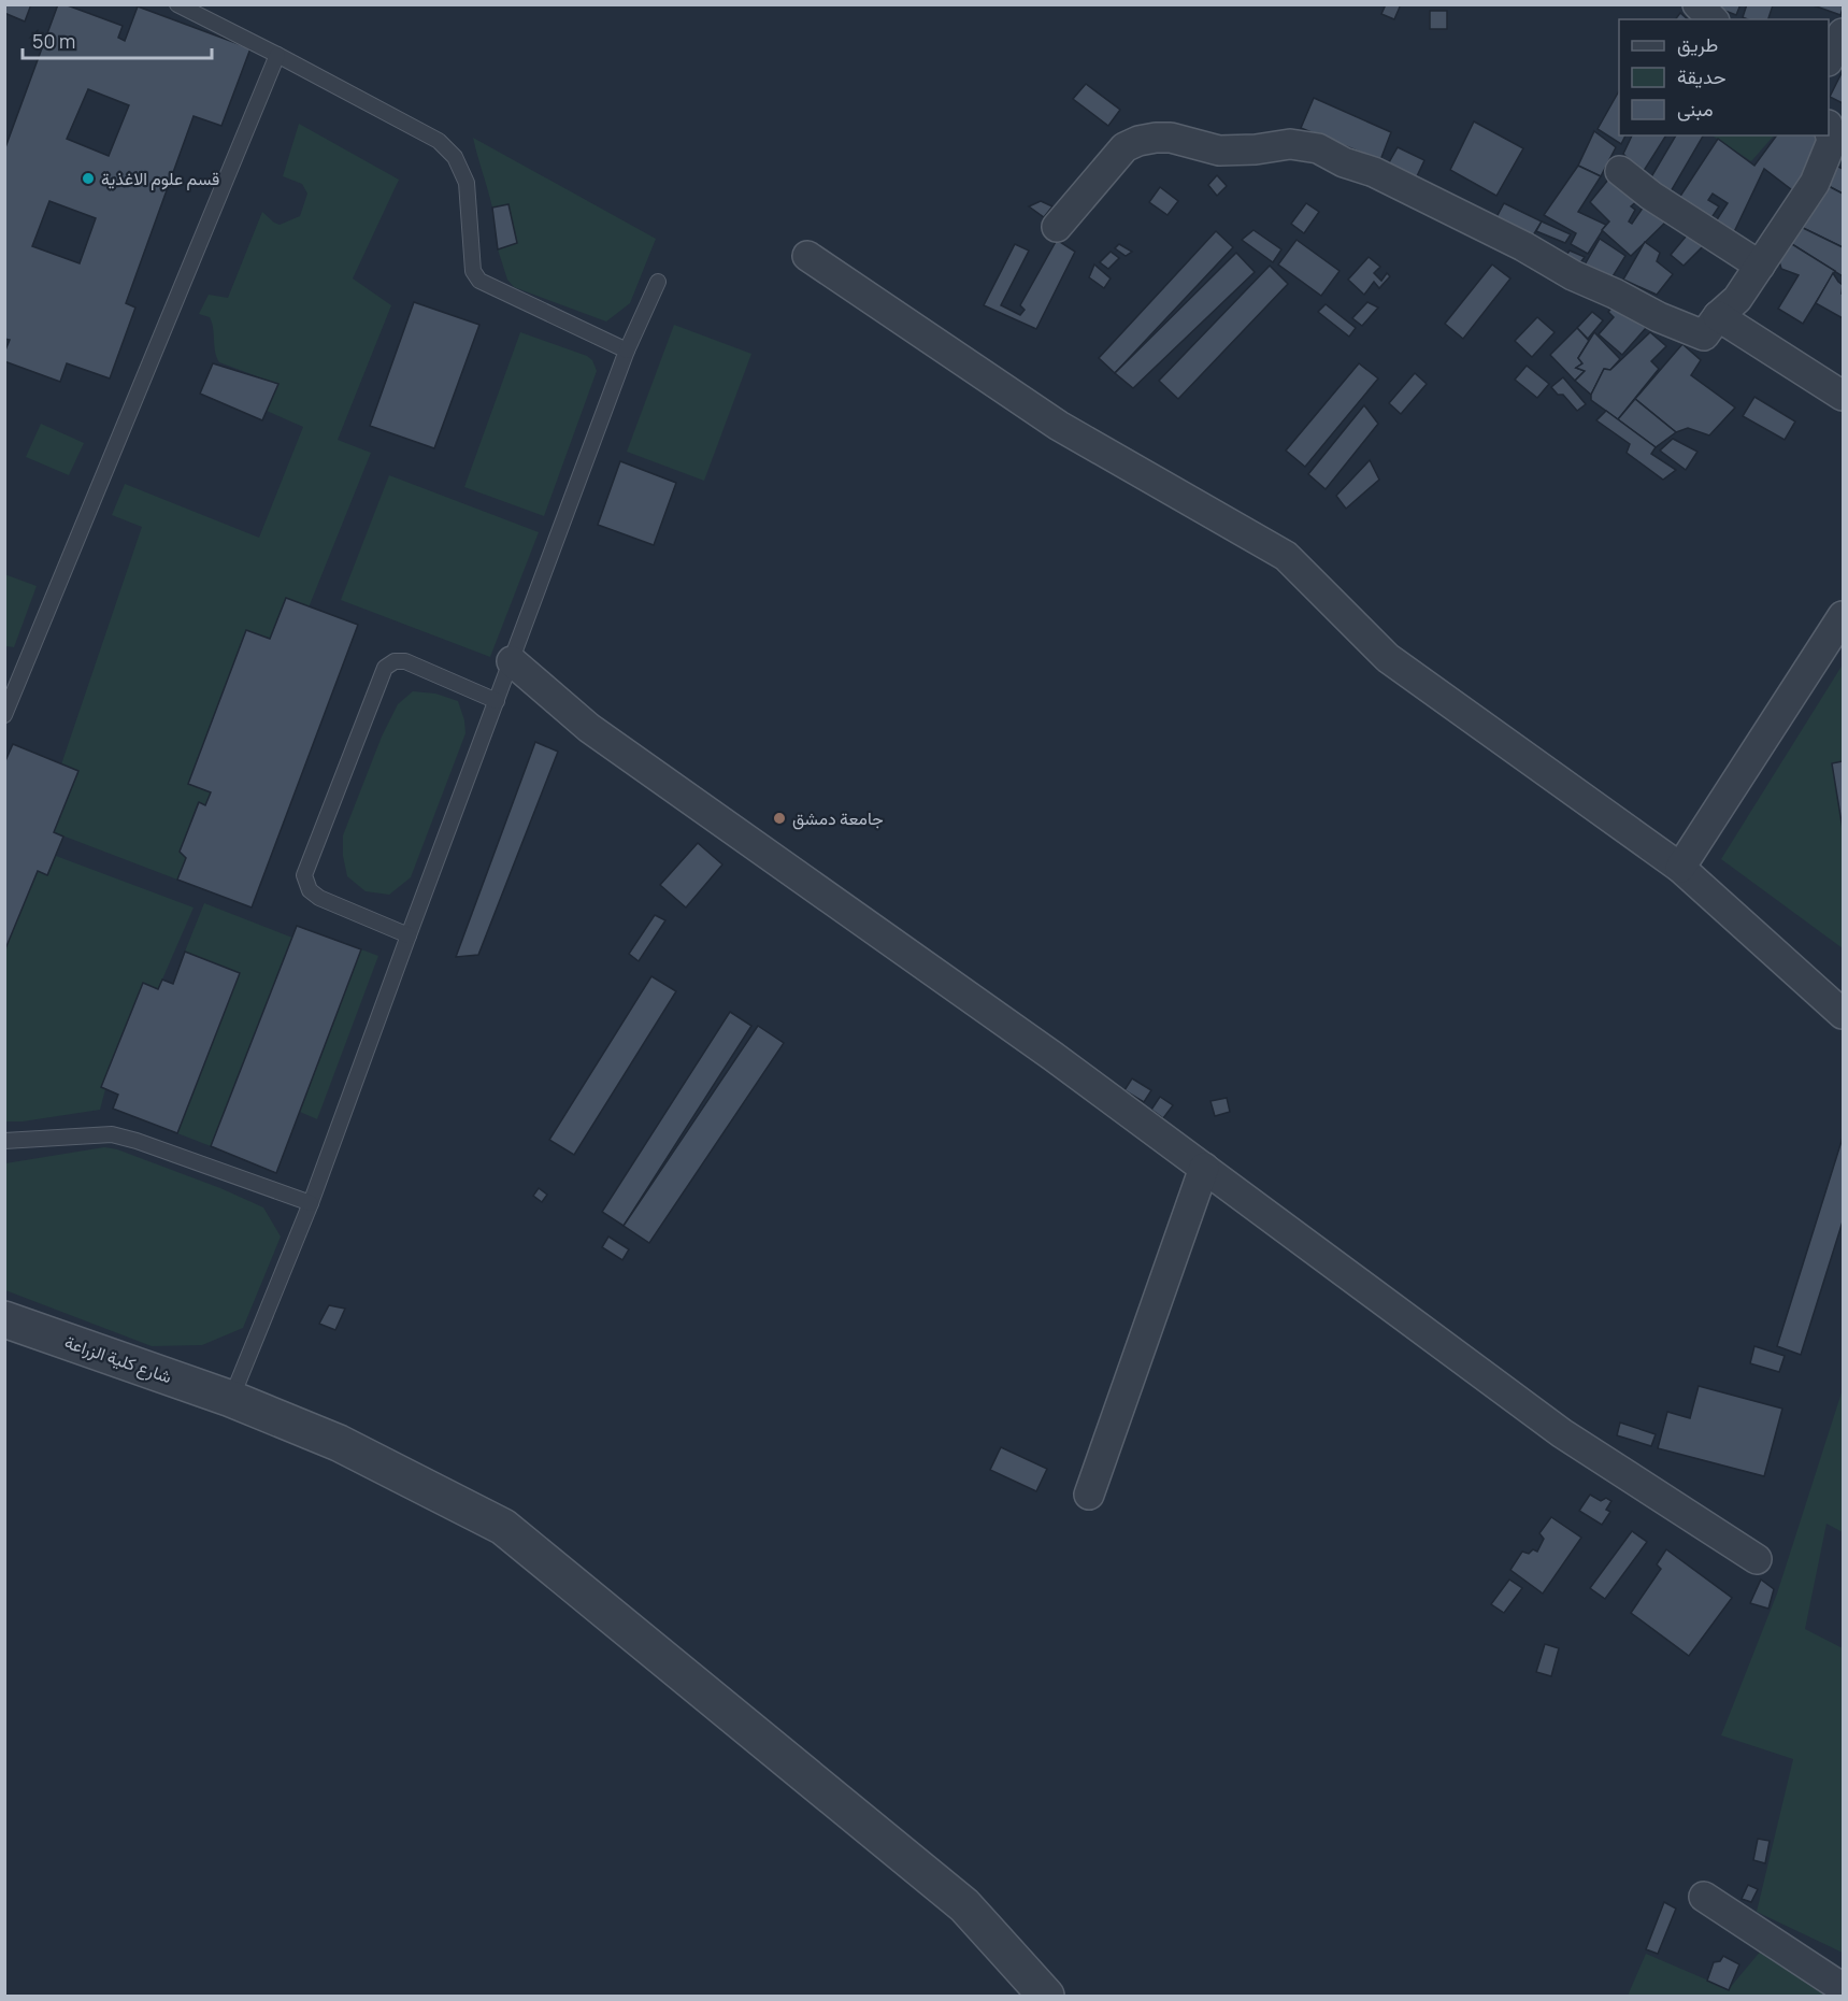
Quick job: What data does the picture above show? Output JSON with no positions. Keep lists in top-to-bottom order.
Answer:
{
  "streets": {
    "street": ["شارع كلية الزراعة"]
  },
  "places": ["قسم علوم الاغذية", "جامعة دمشق"],
  "legend": ["طريق", "حديقة", "مبنى"],
  "scale_bar": "50 m"
}
